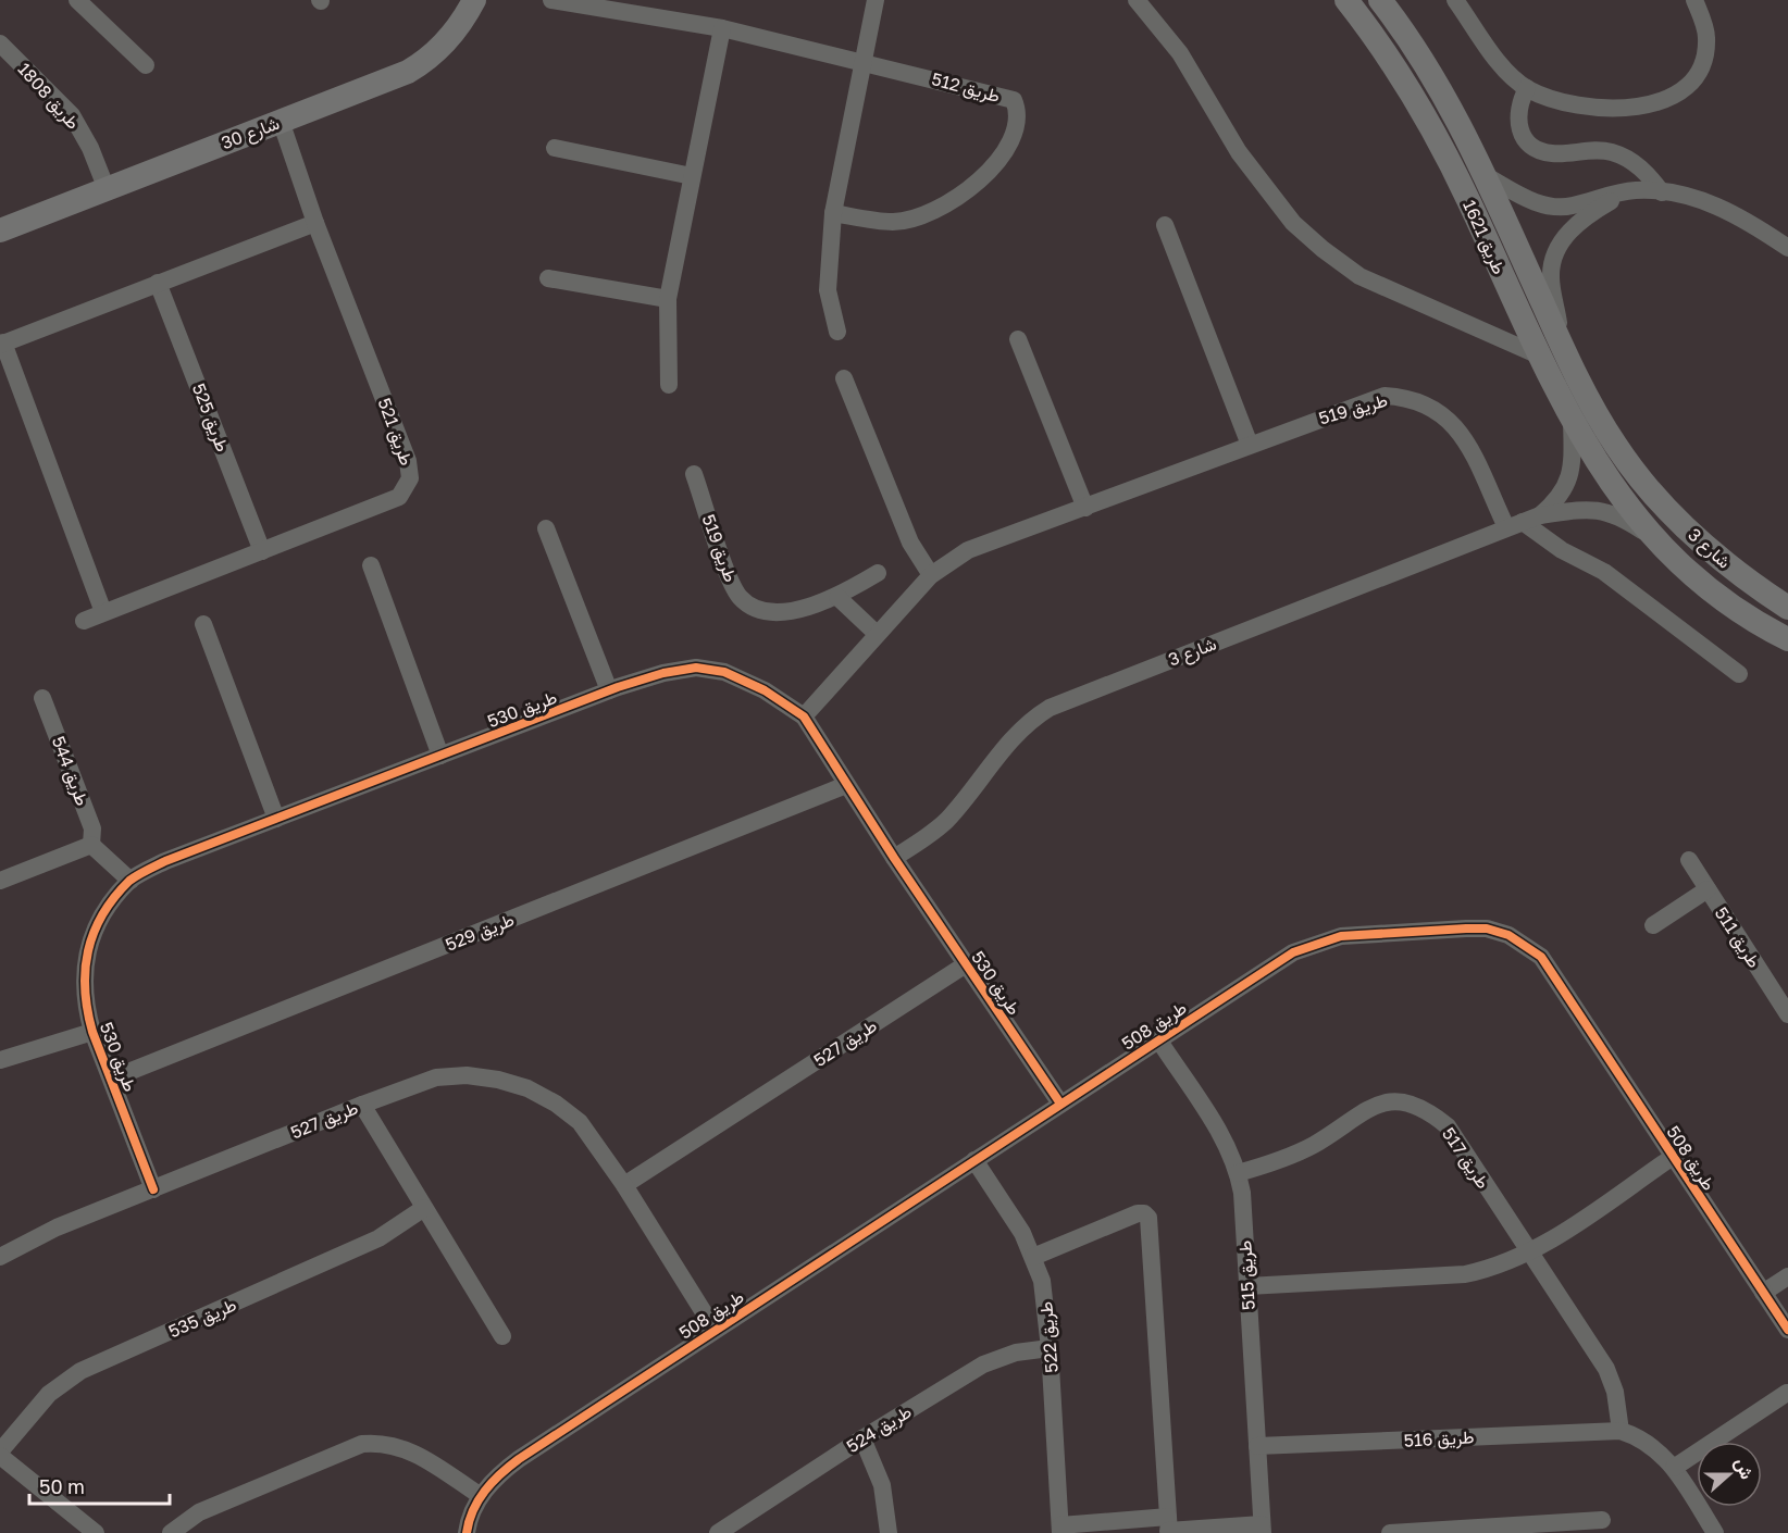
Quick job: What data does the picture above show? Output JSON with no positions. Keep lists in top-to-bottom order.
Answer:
{
  "streets": {
    "street": [
      "طريق 512",
      "طريق 1808",
      "شارع 30",
      "طريق 1621",
      "طريق 519",
      "طريق 525",
      "طريق 521",
      "شارع 3",
      "طريق 530",
      "طريق 544",
      "طريق 529",
      "طريق 511",
      "طريق 508",
      "طريق 527",
      "طريق 517",
      "طريق 515",
      "طريق 535",
      "طريق 522",
      "طريق 524",
      "طريق 516"
    ]
  },
  "crossings": [
    ["طريق 1808", "شارع 30"],
    ["شارع 30", "طريق 521"],
    ["طريق 1621", "شارع 3"],
    ["طريق 519", "شارع 3"],
    ["طريق 519", "طريق 530"],
    ["طريق 525", "طريق 521"],
    ["شارع 3", "طريق 530"],
    ["طريق 530", "طريق 529"],
    ["طريق 530", "طريق 508"],
    ["طريق 530", "طريق 527"],
    ["طريق 508", "طريق 527"],
    ["طريق 508", "طريق 515"],
    ["طريق 508", "طريق 522"],
    ["طريق 517", "طريق 515"],
    ["طريق 515", "طريق 516"],
    ["طريق 522", "طريق 524"]
  ],
  "scale_bar": "50 m",
  "north": "right"
}
